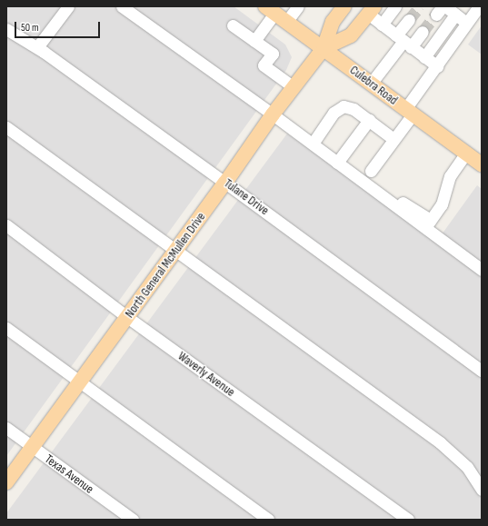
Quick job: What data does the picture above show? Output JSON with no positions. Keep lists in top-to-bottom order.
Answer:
{
  "streets": {
    "main road": ["Culebra Road", "North General McMullen Drive"],
    "street": ["Tulane Drive", "Waverly Avenue", "Texas Avenue"]
  },
  "crossings": [
    ["Culebra Road", "North General McMullen Drive"],
    ["Tulane Drive", "North General McMullen Drive"],
    ["North General McMullen Drive", "Waverly Avenue"],
    ["North General McMullen Drive", "Texas Avenue"]
  ],
  "scale_bar": "50 m"
}
